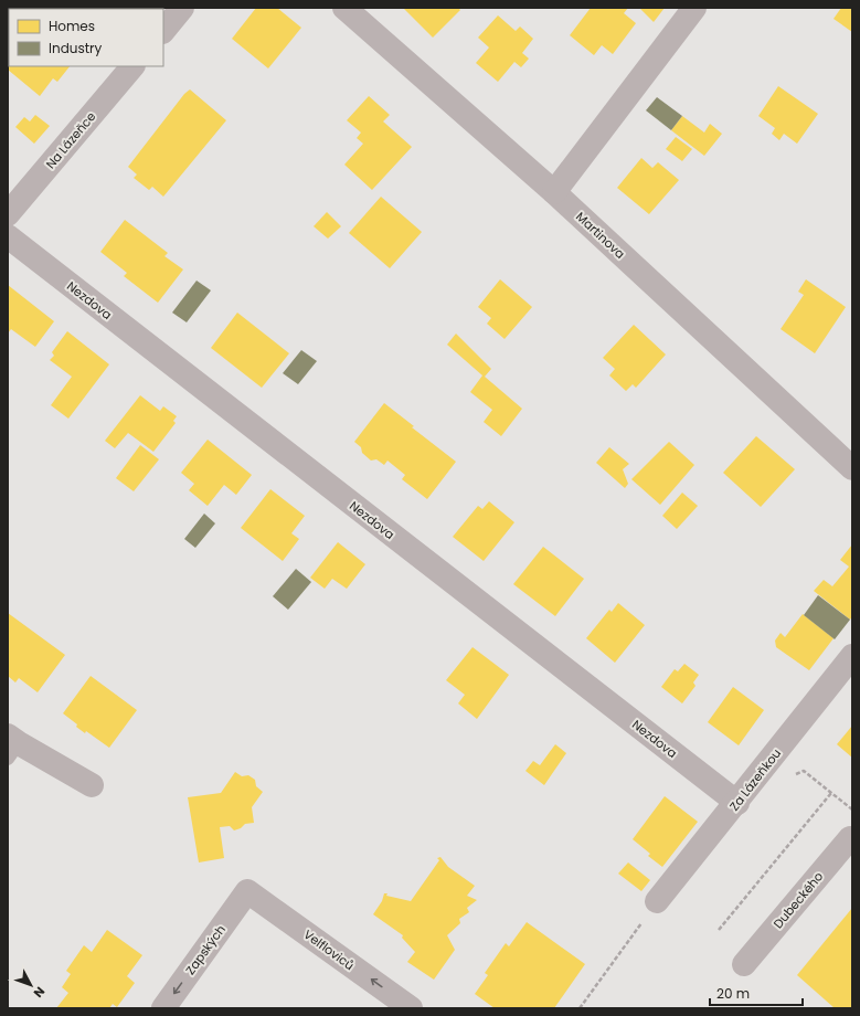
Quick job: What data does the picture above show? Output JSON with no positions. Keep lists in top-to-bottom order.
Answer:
{
  "streets": {
    "street": [
      "Na Lázeňce",
      "Martinova",
      "Nezdova",
      "Za Lázeňkou",
      "Dubeckého",
      "Zapských",
      "Velfloviců"
    ]
  },
  "crossings": [
    ["Nezdova", "Za Lázeňkou"],
    ["Zapských", "Velfloviců"]
  ],
  "one_way": ["Zapských", "Velfloviců"],
  "legend": ["Homes", "Industry"],
  "scale_bar": "20 m",
  "north": "bottom right"
}
